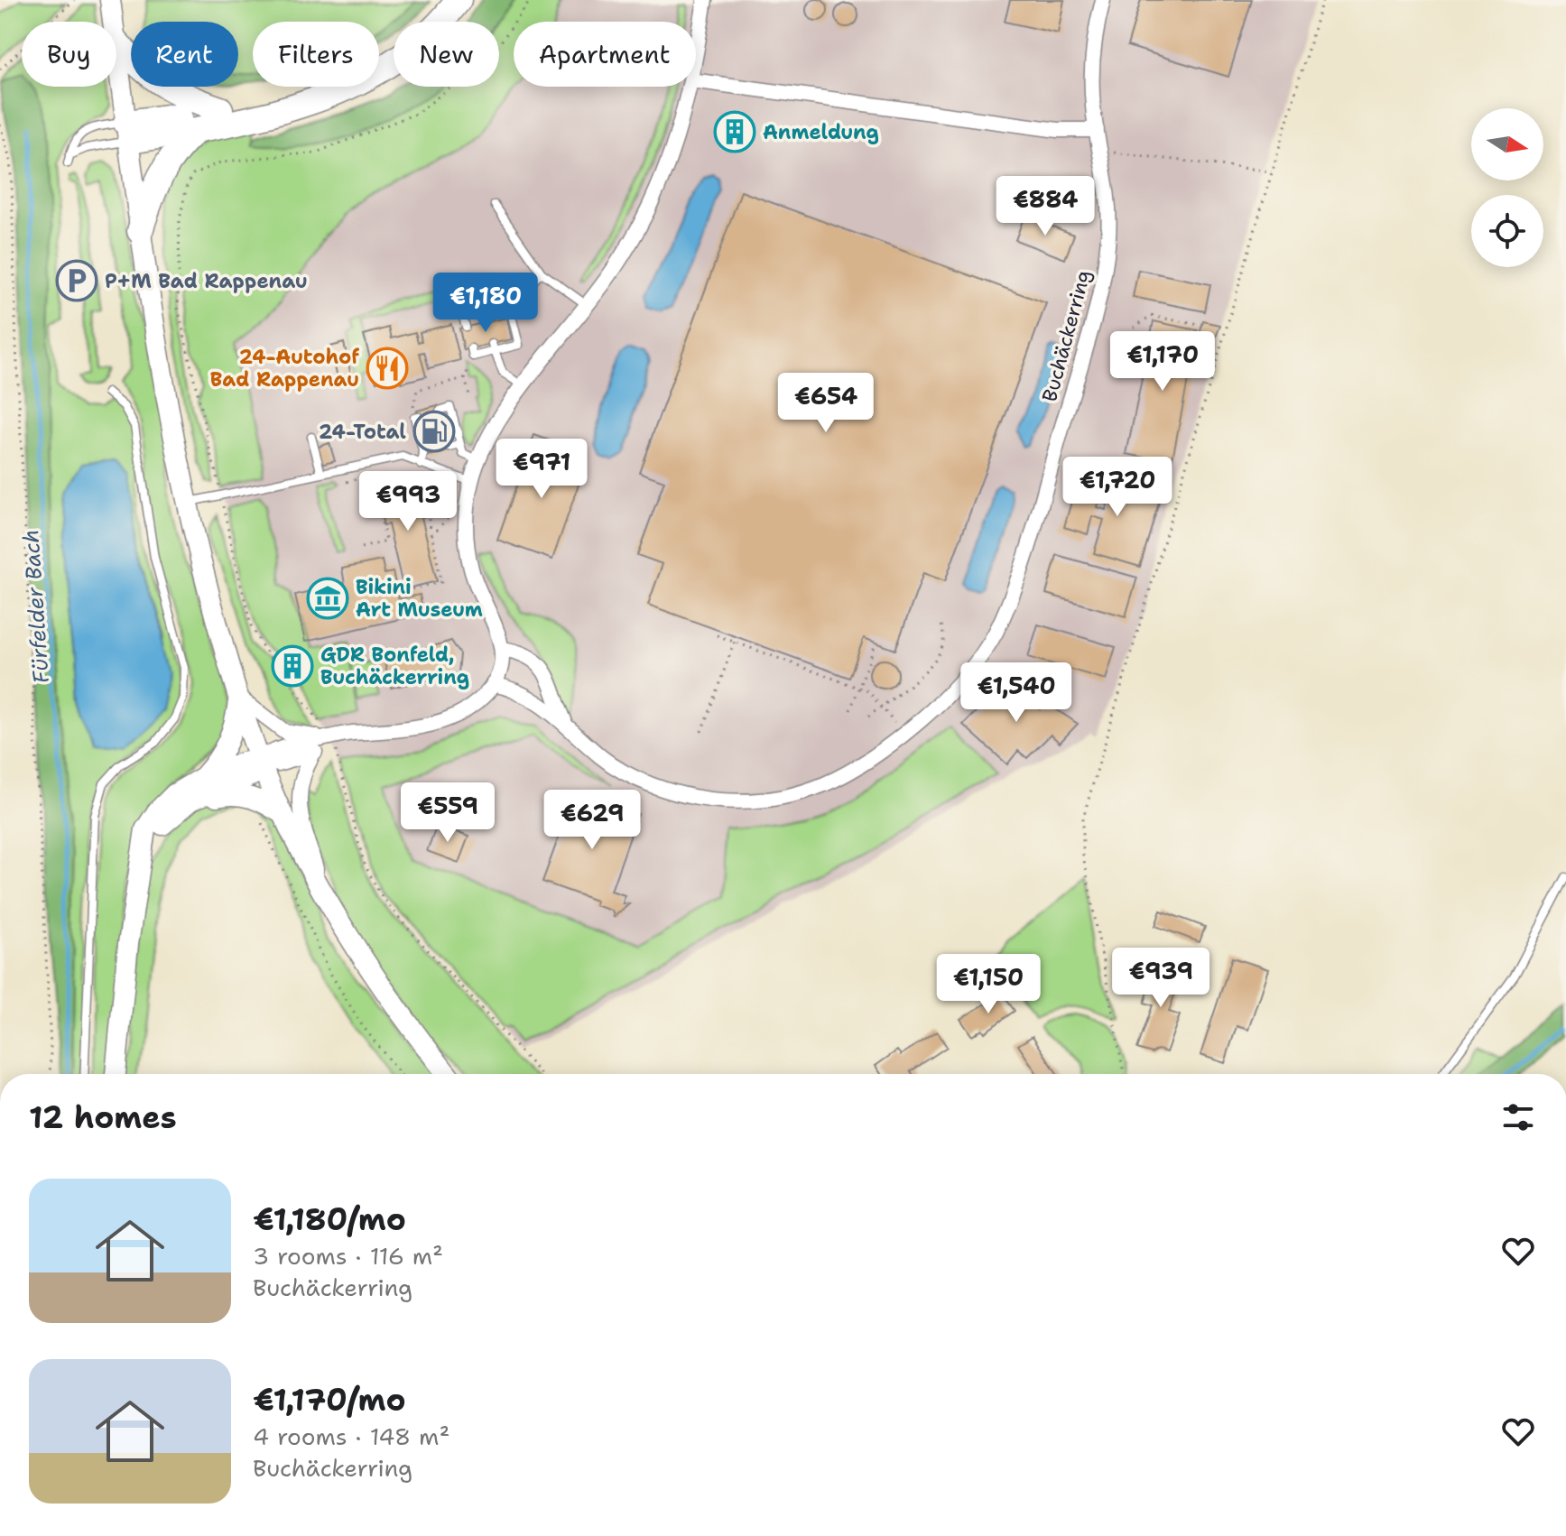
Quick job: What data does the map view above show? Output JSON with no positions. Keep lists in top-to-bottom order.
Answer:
{
  "streets": {
    "street": ["Buchäckerring"]
  },
  "water": ["Fürfelder Bach"],
  "places": {
    "building": ["Anmeldung", "GDR Bonfeld, Buchäckerring"],
    "parking": ["P+M Bad Rappenau"],
    "restaurant": ["24-Autohof Bad Rappenau"],
    "fuel station": ["24-Total"],
    "museum": ["Bikini Art Museum"]
  },
  "north": "right",
  "page": {
    "chip": [
      "Buy",
      "Rent",
      "Filters",
      "New",
      "Apartment"
    ],
    "price": [
      "€884",
      "€1,180",
      "€1,170",
      "€654",
      "€971",
      "€1,720",
      "€993",
      "€1,540",
      "€559",
      "€629",
      "€939",
      "€1,150"
    ],
    "heading": "12 homes",
    "list": [
      {
        "name": "€1,180/mo",
        "note": "3 rooms · 116 m² · Buchäckerring"
      },
      {
        "name": "€1,170/mo",
        "note": "4 rooms · 148 m² · Buchäckerring"
      }
    ]
  }
}
